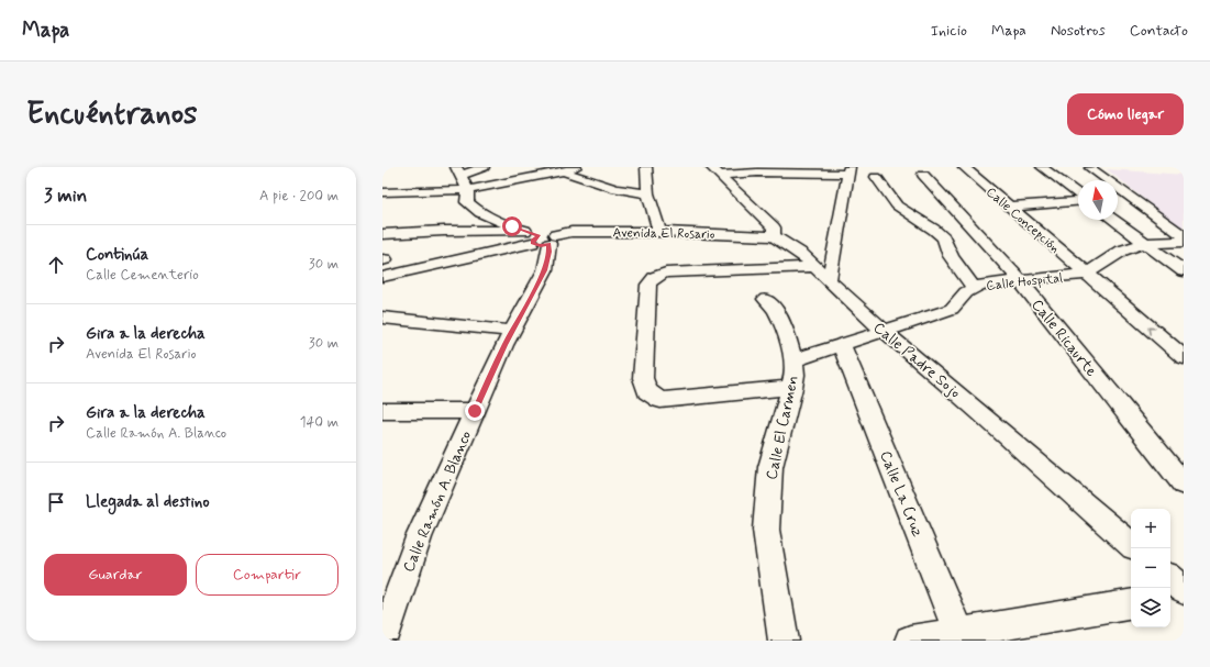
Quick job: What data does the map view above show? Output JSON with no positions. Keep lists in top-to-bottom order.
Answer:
{
  "streets": {
    "street": [
      "Calle Concepción",
      "Avenida El Rosario",
      "Calle Hospital",
      "Calle Ricaurte",
      "Calle Padre Sojo",
      "Calle El Carmen",
      "Calle La Cruz",
      "Calle Ramón A. Blanco"
    ]
  },
  "crossings": [
    ["Calle Concepción", "Calle Hospital"],
    ["Avenida El Rosario", "Calle Padre Sojo"],
    ["Avenida El Rosario", "Calle Ramón A. Blanco"],
    ["Calle Hospital", "Calle Ricaurte"],
    ["Calle Hospital", "Calle Padre Sojo"],
    ["Calle Hospital", "Calle El Carmen"],
    ["Calle Hospital", "Calle La Cruz"]
  ],
  "north": "top",
  "page": {
    "header": "Mapa",
    "nav": [
      "Inicio",
      "Mapa",
      "Nosotros",
      "Contacto"
    ],
    "buttons": [
      "Cómo llegar",
      ["Guardar", "Compartir"]
    ],
    "title": "Encuéntranos",
    "heading": ["3 min", "A pie · 200 m"],
    "list": [
      ["Continúa", "Calle Cementerio", "30 m"],
      ["Gira a la derecha", "Avenida El Rosario", "30 m"],
      ["Gira a la derecha", "Calle Ramón A. Blanco", "140 m"],
      "Llegada al destino"
    ],
    "map_buttons": ["+", "−"]
  }
}
